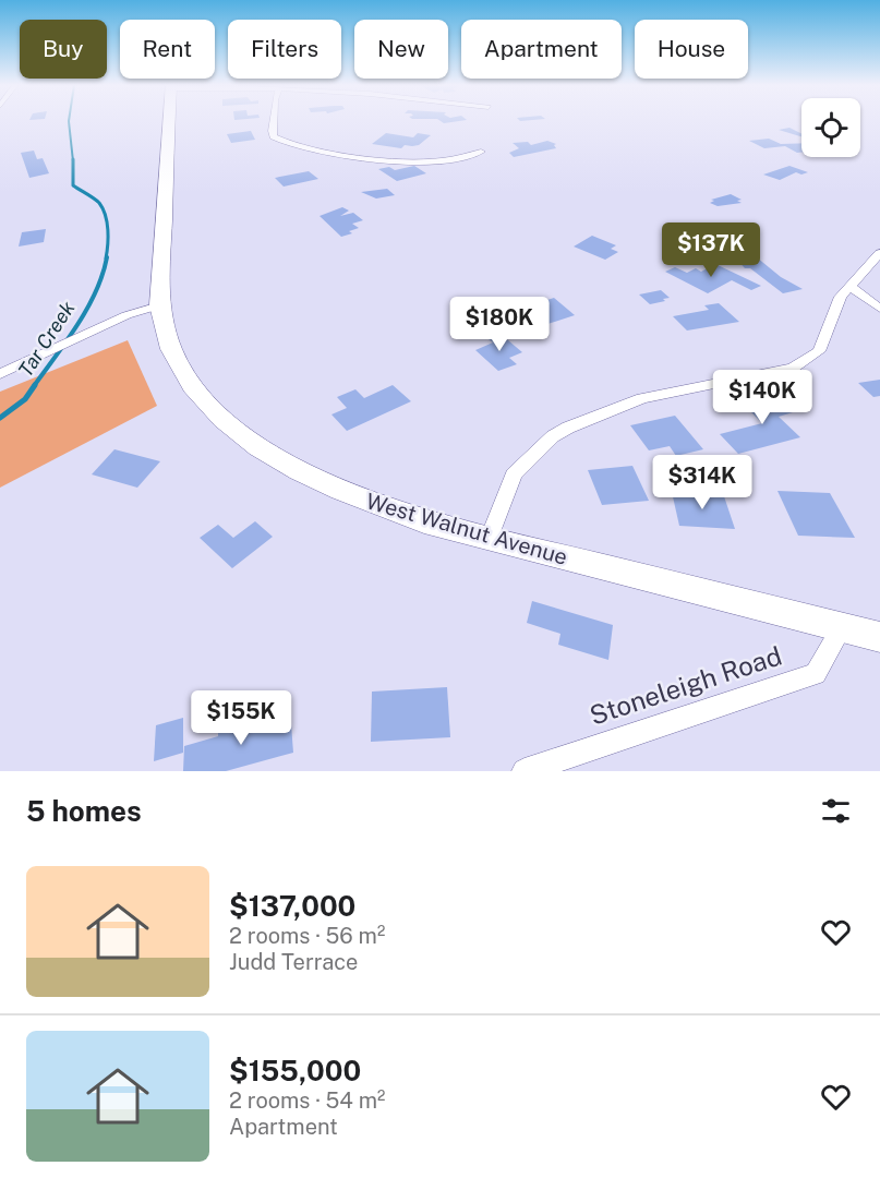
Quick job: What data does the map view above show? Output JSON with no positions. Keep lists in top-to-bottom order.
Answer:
{
  "streets": {
    "main road": ["West Walnut Avenue"],
    "street": ["Stoneleigh Road"]
  },
  "crossings": [
    ["West Walnut Avenue", "Stoneleigh Road"]
  ],
  "water": ["Tar Creek"],
  "page": {
    "chip": [
      "Buy",
      "Rent",
      "Filters",
      "New",
      "Apartment",
      "House"
    ],
    "price": [
      "$137K",
      "$180K",
      "$140K",
      "$314K",
      "$155K"
    ],
    "heading": "5 homes",
    "list": [
      {
        "name": "$137,000",
        "note": "2 rooms · 56 m² · Judd Terrace"
      },
      {
        "name": "$155,000",
        "note": "2 rooms · 54 m² · Apartment"
      }
    ]
  }
}
